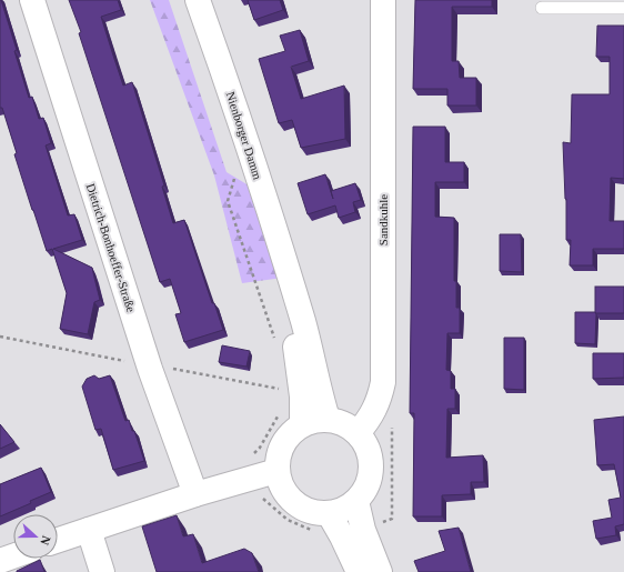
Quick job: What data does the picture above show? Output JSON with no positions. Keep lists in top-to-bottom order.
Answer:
{
  "streets": {
    "street": ["Nienborger Damm", "Sandkuhle", "Dietrich-Bonhoeffer-Straße"]
  },
  "crossings": [
    ["Nienborger Damm", "Sandkuhle"]
  ],
  "north": "right"
}
